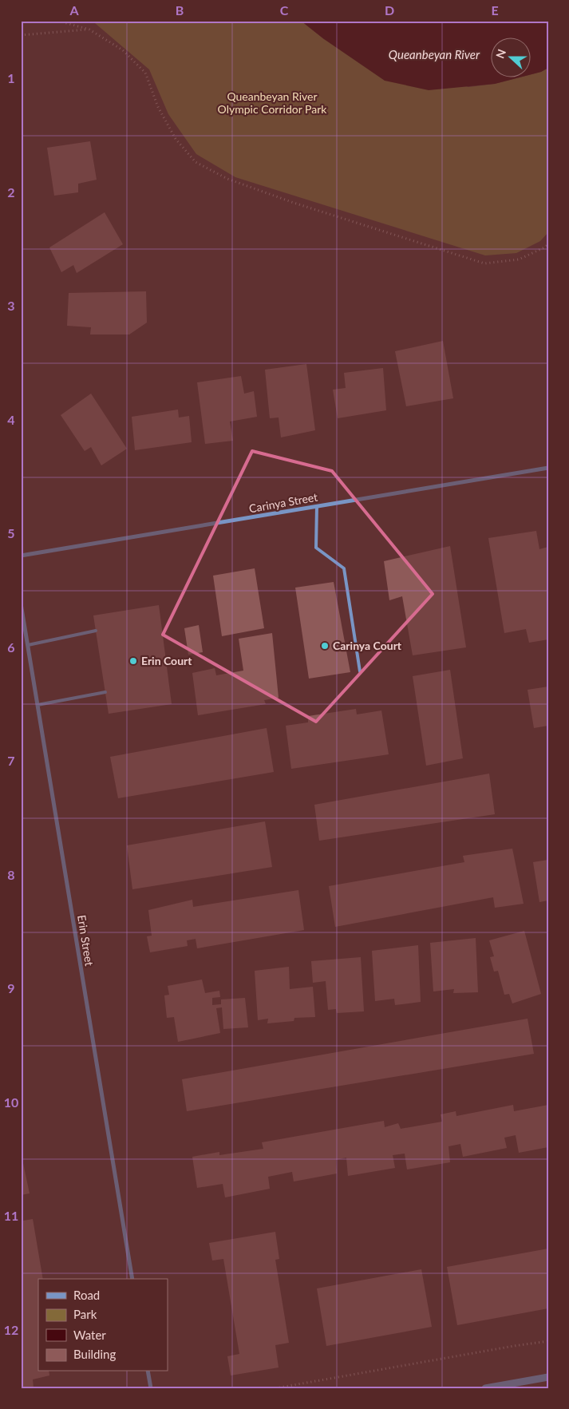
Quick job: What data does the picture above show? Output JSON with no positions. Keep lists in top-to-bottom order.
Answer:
{
  "streets": {
    "street": ["Carinya Street", "Erin Street"]
  },
  "water": ["Queanbeyan River"],
  "parks": ["Queanbeyan River Olympic Corridor Park"],
  "places": ["Carinya Court", "Erin Court"],
  "legend": [
    "Road",
    "Park",
    "Water",
    "Building"
  ],
  "north": "left",
  "grid": {
    "columns": [
      "A",
      "B",
      "C",
      "D",
      "E"
    ],
    "rows": [
      "1",
      "2",
      "3",
      "4",
      "5",
      "6",
      "7",
      "8",
      "9",
      "10",
      "11",
      "12"
    ]
  }
}
